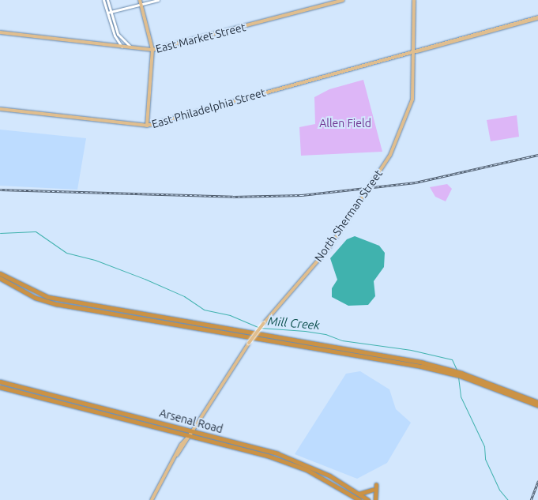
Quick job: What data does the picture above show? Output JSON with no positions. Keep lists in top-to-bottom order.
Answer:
{
  "streets": {
    "highway": ["Arsenal Road"],
    "main road": ["East Market Street", "East Philadelphia Street", "North Sherman Street"]
  },
  "crossings": [
    ["East Philadelphia Street", "North Sherman Street"],
    ["North Sherman Street", "Arsenal Road"]
  ],
  "water": ["Mill Creek"],
  "parks": ["Allen Field"]
}
